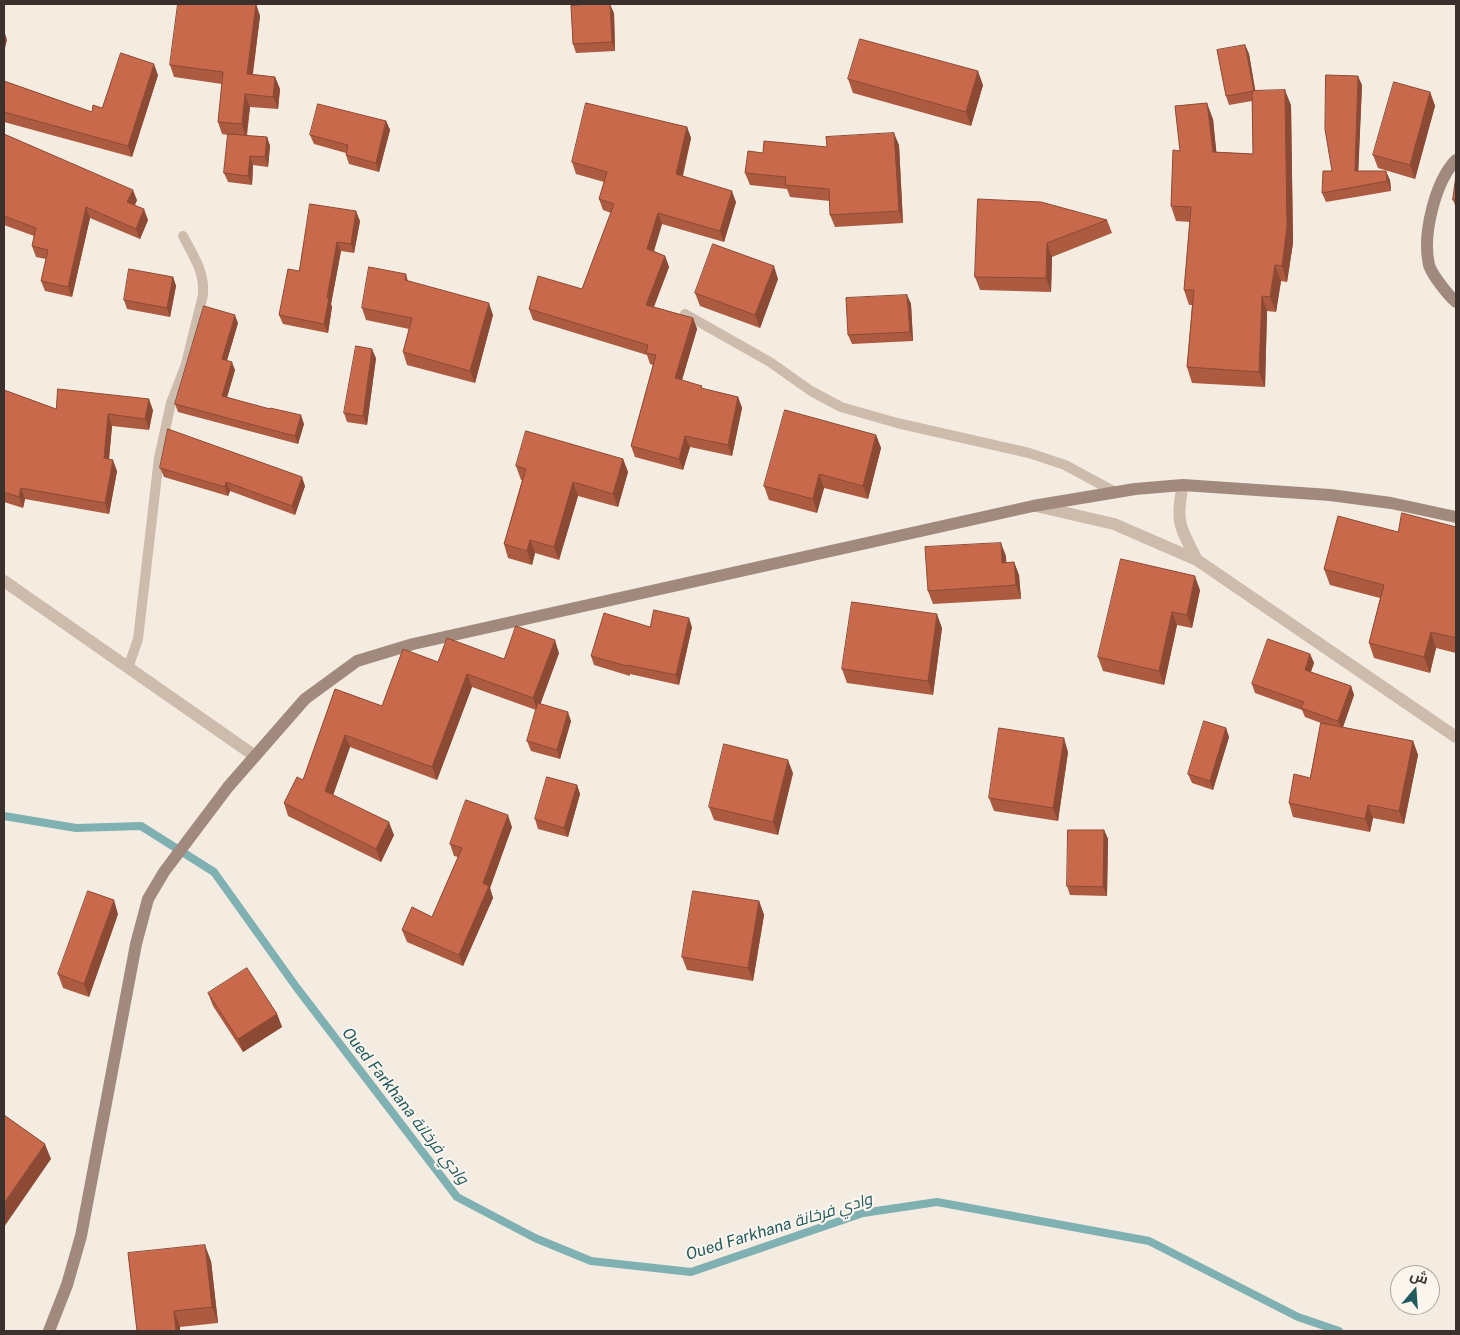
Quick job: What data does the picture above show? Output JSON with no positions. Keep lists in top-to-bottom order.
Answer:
{
  "water": ["Oued Farkhana وادي فرخانة"],
  "north": "top"
}
